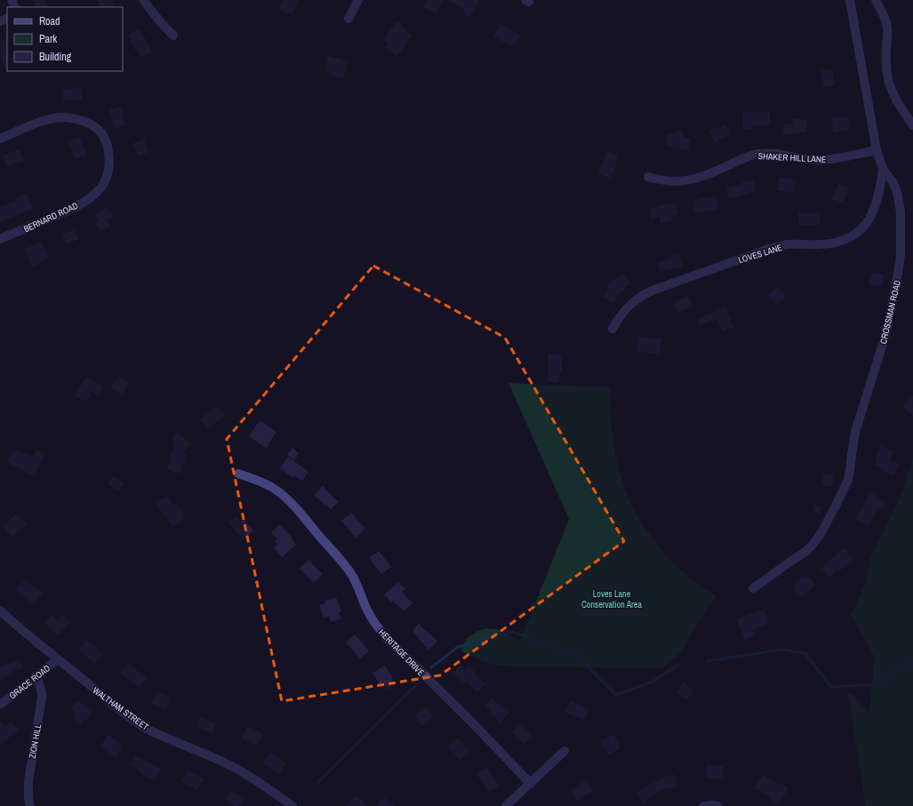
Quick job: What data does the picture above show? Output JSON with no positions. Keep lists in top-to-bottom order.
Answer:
{
  "streets": {
    "street": [
      "SHAKER HILL LANE",
      "BERNARD ROAD",
      "LOVES LANE",
      "CROSSMAN ROAD",
      "HERITAGE DRIVE",
      "GRACE ROAD",
      "WALTHAM STREET",
      "ZION HILL"
    ]
  },
  "crossings": [
    ["SHAKER HILL LANE", "CROSSMAN ROAD"],
    ["LOVES LANE", "CROSSMAN ROAD"],
    ["GRACE ROAD", "WALTHAM STREET"],
    ["GRACE ROAD", "ZION HILL"]
  ],
  "parks": ["Loves Lane Conservation Area"],
  "legend": ["Road", "Park", "Building"]
}
